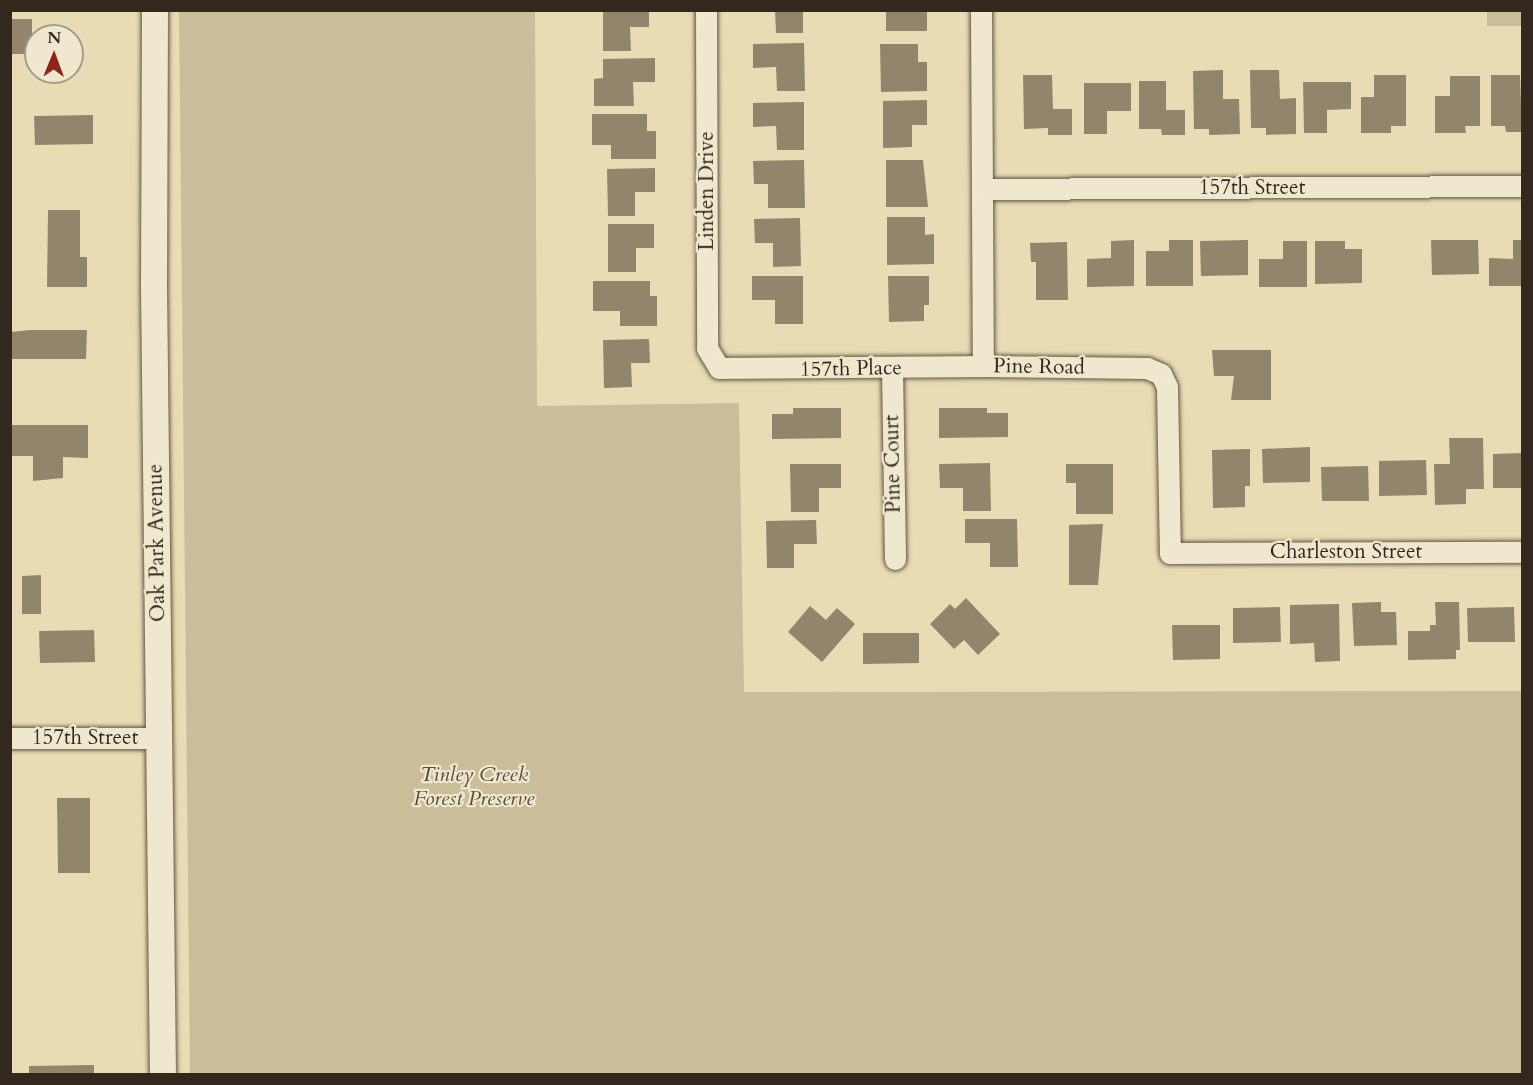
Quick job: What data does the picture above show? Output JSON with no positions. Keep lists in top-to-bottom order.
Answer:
{
  "streets": {
    "street": [
      "157th Street",
      "Linden Drive",
      "Pine Road",
      "157th Place",
      "Pine Court",
      "Oak Park Avenue",
      "Charleston Street"
    ]
  },
  "crossings": [
    ["157th Street", "Pine Road"],
    ["157th Street", "Oak Park Avenue"],
    ["Linden Drive", "157th Place"],
    ["Pine Road", "157th Place"],
    ["Pine Road", "Charleston Street"],
    ["157th Place", "Pine Court"]
  ],
  "parks": ["Tinley Creek Forest Preserve"],
  "north": "top"
}
